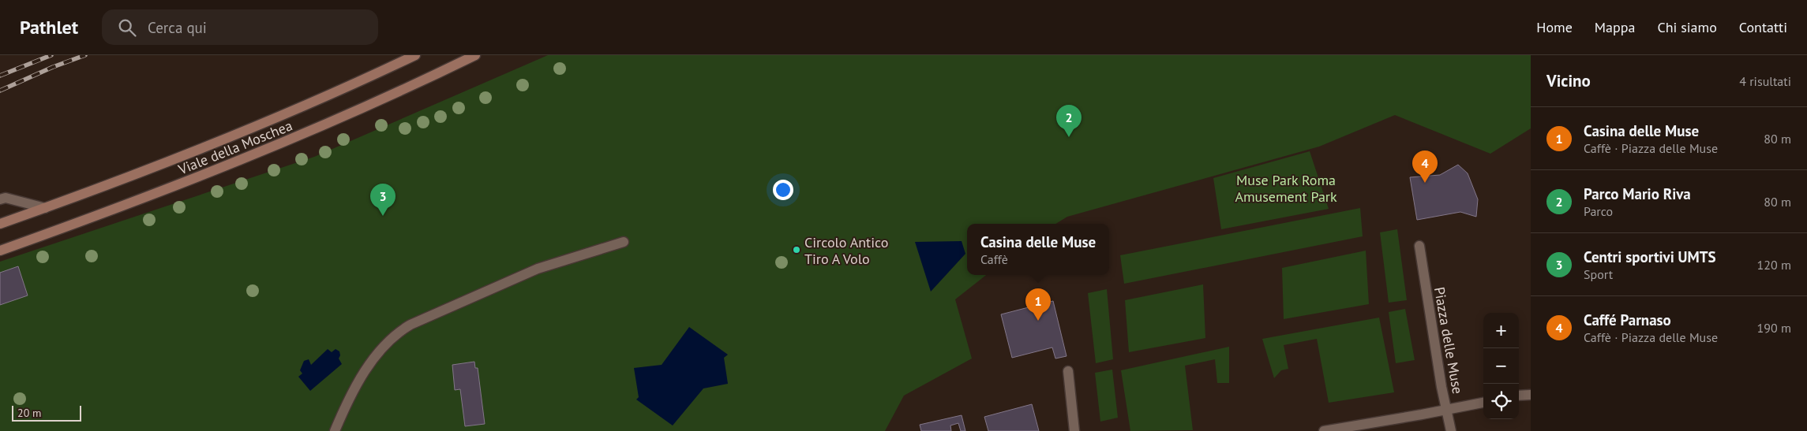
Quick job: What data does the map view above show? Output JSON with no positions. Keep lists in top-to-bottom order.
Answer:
{
  "streets": {
    "main road": ["Viale della Moschea"],
    "street": ["Piazza delle Muse"]
  },
  "parks": ["Muse Park Roma Amusement Park"],
  "places": ["Circolo Antico Tiro A Volo"],
  "scale_bar": "20 m",
  "page": {
    "header": "Pathlet",
    "search": "Cerca qui",
    "nav": [
      "Home",
      "Mappa",
      "Chi siamo",
      "Contatti"
    ],
    "heading": ["Vicino", "4 risultati"],
    "pins": [
      "2",
      "4",
      "3",
      "1"
    ],
    "list": [
      {
        "mark": "1",
        "name": "Casina delle Muse",
        "note": "Caffè · Piazza delle Muse",
        "value": "80 m"
      },
      {
        "mark": "2",
        "name": "Parco Mario Riva",
        "note": "Parco",
        "value": "80 m"
      },
      {
        "mark": "3",
        "name": "Centri sportivi UMTS",
        "note": "Sport",
        "value": "120 m"
      },
      {
        "mark": "4",
        "name": "Caffé Parnaso",
        "note": "Caffè · Piazza delle Muse",
        "value": "190 m"
      }
    ],
    "popup": ["Casina delle Muse", "Caffè"],
    "map_buttons": ["+", "−"],
    "scale": "20 m"
  }
}
